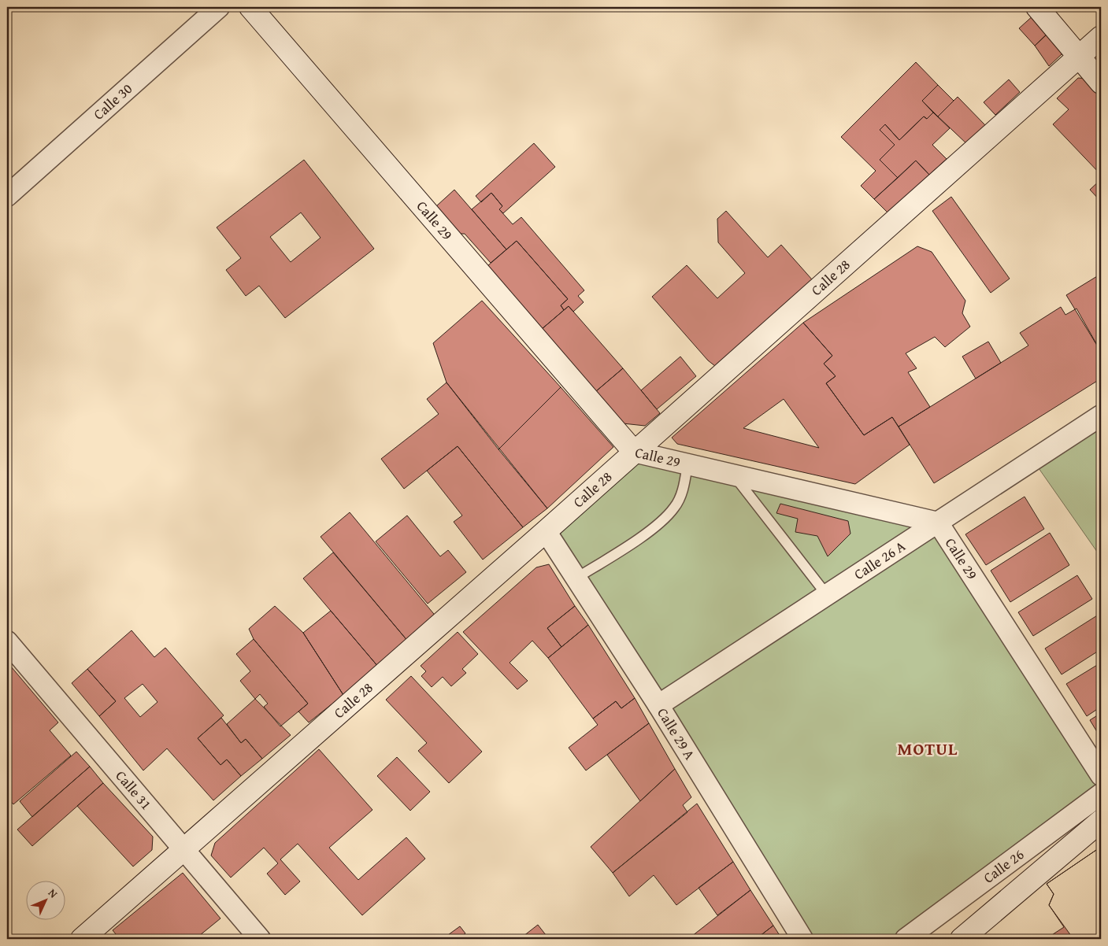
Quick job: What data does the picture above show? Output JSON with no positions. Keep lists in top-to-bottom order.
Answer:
{
  "streets": {
    "main road": ["Calle 29", "Calle 28", "Calle 26"],
    "street": [
      "Calle 30",
      "Calle 26 A",
      "Calle 29 A",
      "Calle 31"
    ]
  },
  "crossings": [
    ["Calle 29", "Calle 28"],
    ["Calle 29", "Calle 26 A"],
    ["Calle 28", "Calle 29 A"],
    ["Calle 28", "Calle 31"],
    ["Calle 26 A", "Calle 29 A"]
  ],
  "districts": ["MOTUL"],
  "north": "top right"
}
